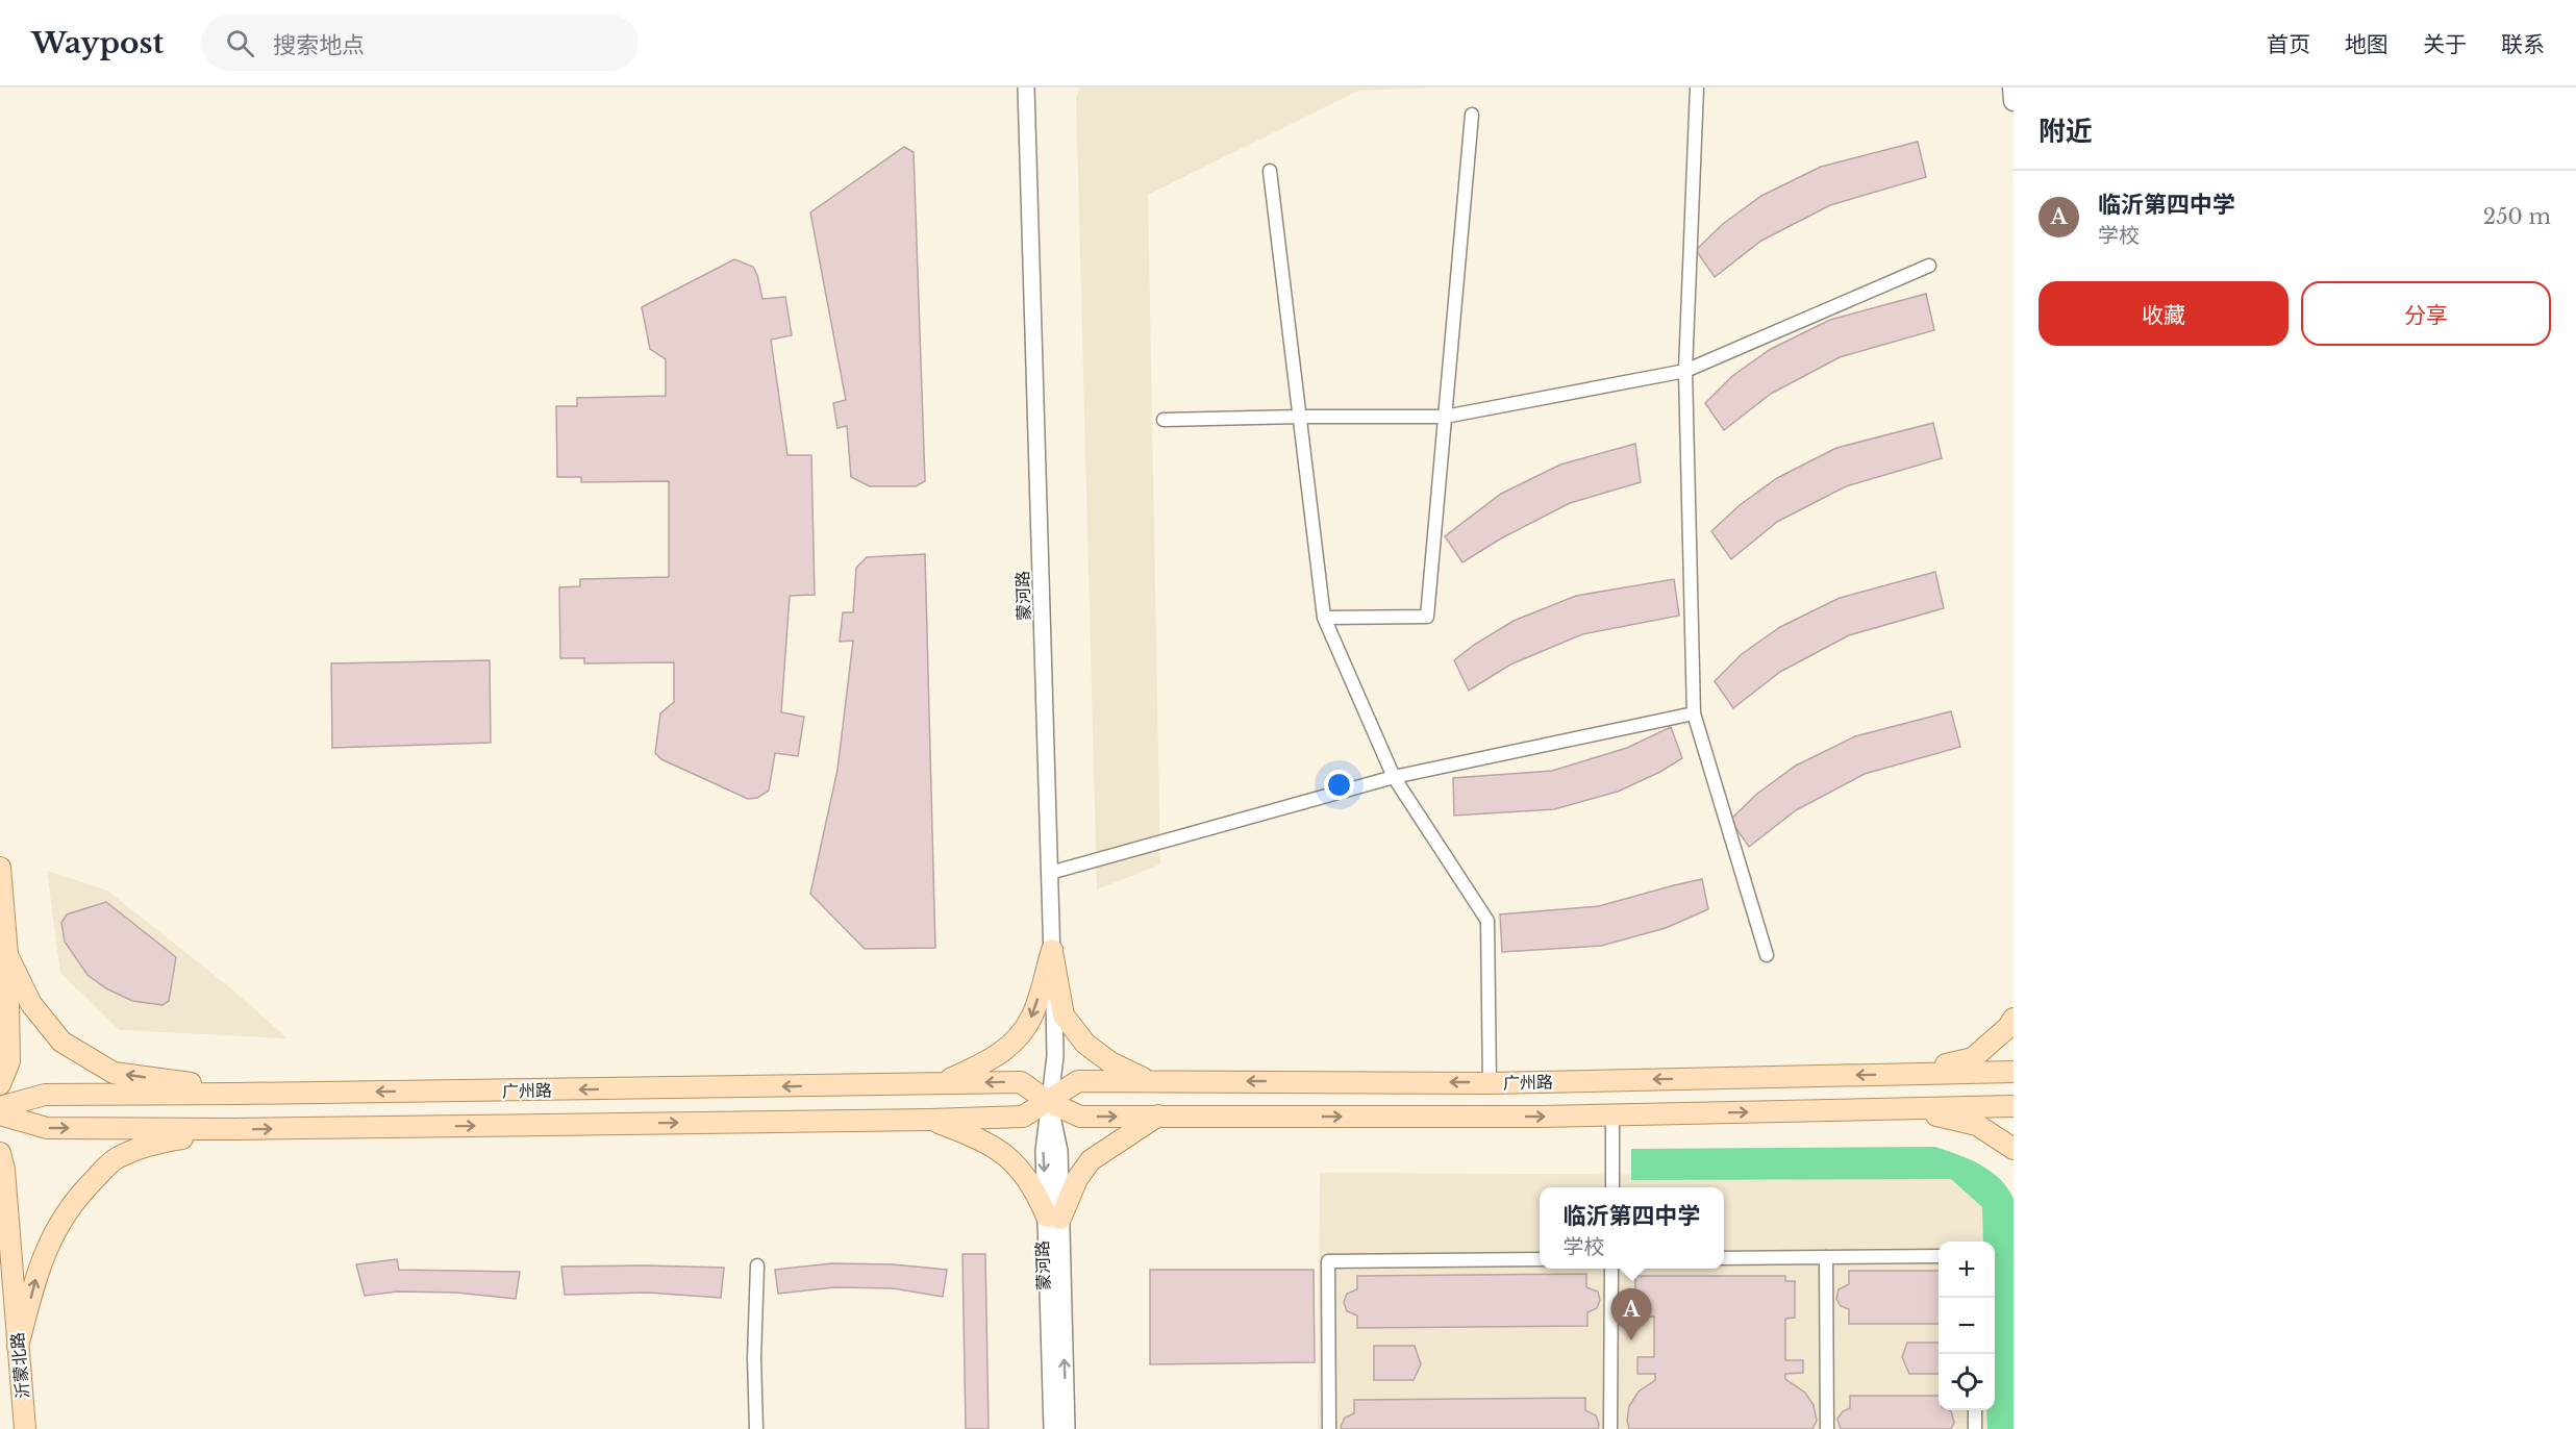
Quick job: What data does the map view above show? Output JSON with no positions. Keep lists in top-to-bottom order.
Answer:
{
  "streets": {
    "main road": ["广州路", "沂蒙北路"],
    "street": ["蒙河路"]
  },
  "crossings": [
    ["蒙河路", "广州路"]
  ],
  "page": {
    "header": "Waypost",
    "search": "搜索地点",
    "nav": [
      "首页",
      "地图",
      "关于",
      "联系"
    ],
    "heading": "附近",
    "list": [
      {
        "mark": "A",
        "name": "临沂第四中学",
        "note": "学校",
        "value": "250 m"
      }
    ],
    "buttons": ["收藏", "分享"],
    "popup": ["临沂第四中学", "学校"],
    "map_buttons": ["+", "−"],
    "pins": "A"
  }
}
